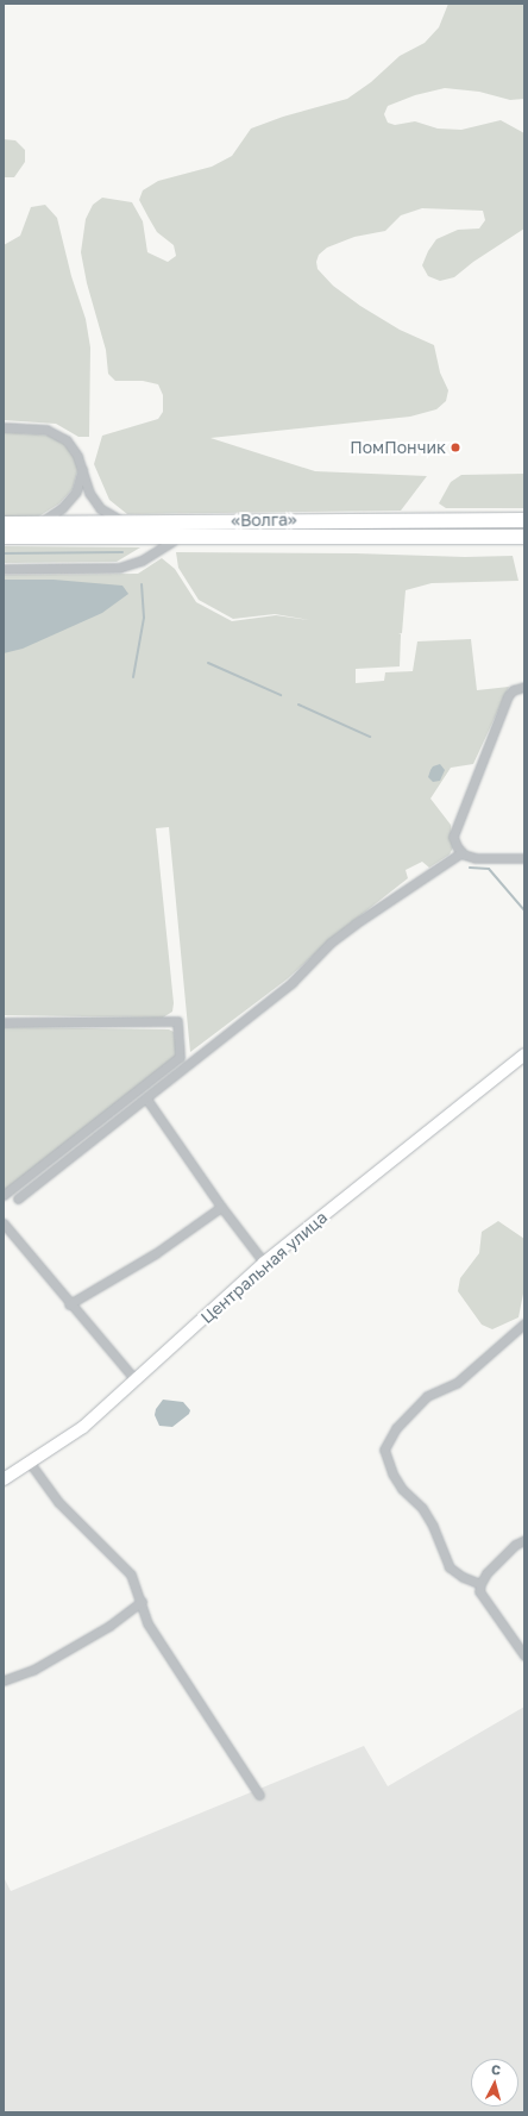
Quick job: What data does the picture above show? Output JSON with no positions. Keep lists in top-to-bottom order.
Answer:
{
  "streets": {
    "highway": ["«Волга»"],
    "main road": ["Центральная улица"]
  },
  "places": ["ПомПончик"],
  "north": "top"
}
